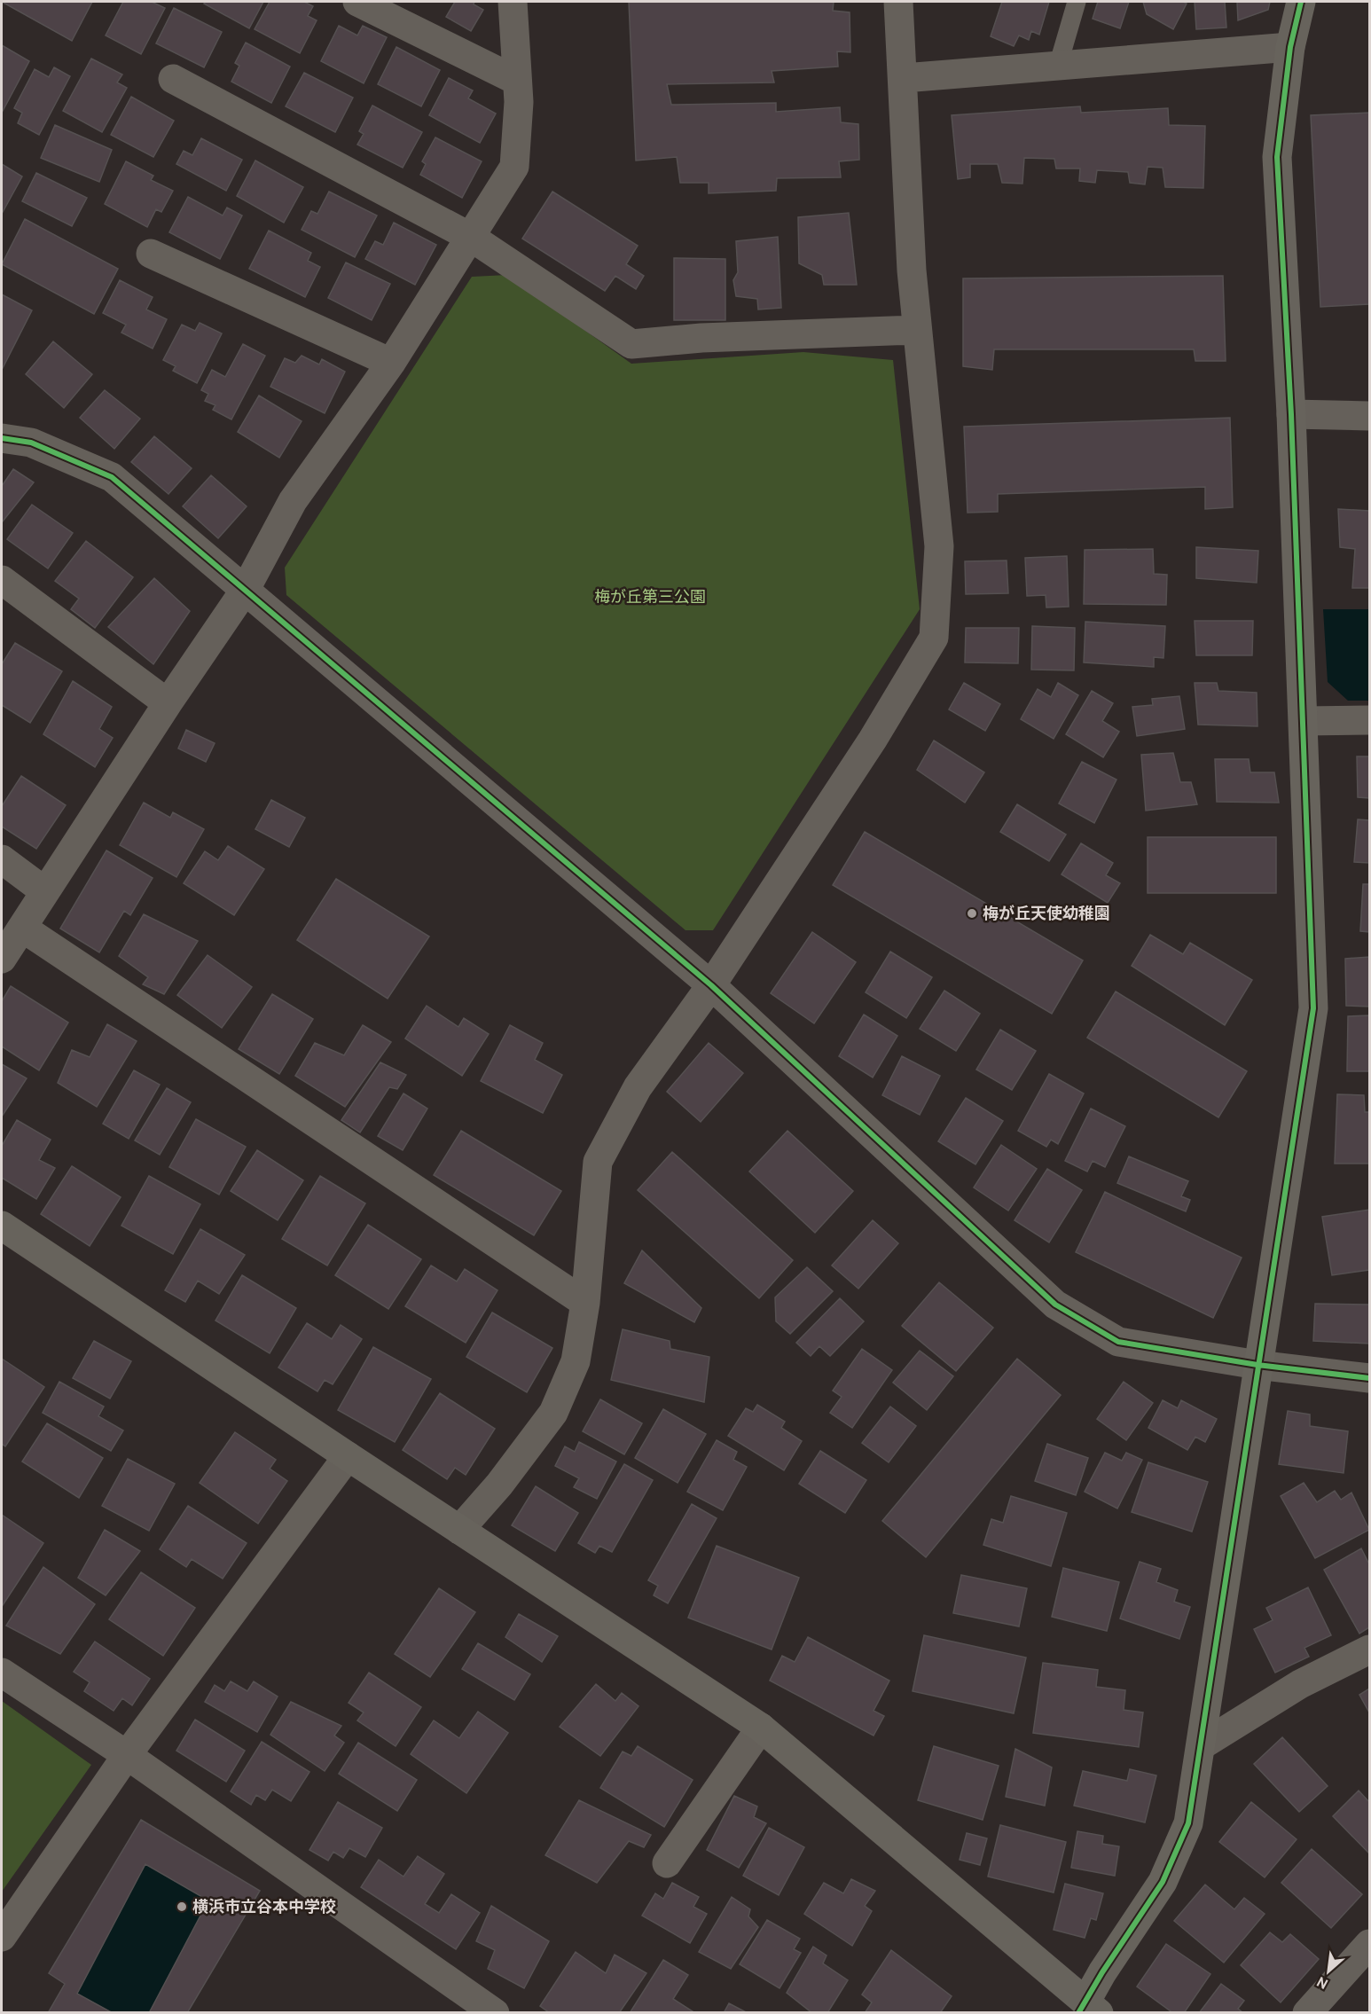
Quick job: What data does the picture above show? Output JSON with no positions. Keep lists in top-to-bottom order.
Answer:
{
  "parks": ["梅が丘第三公園"],
  "places": ["梅が丘天使幼稚園", "横浜市立谷本中学校"],
  "north": "bottom left"
}
